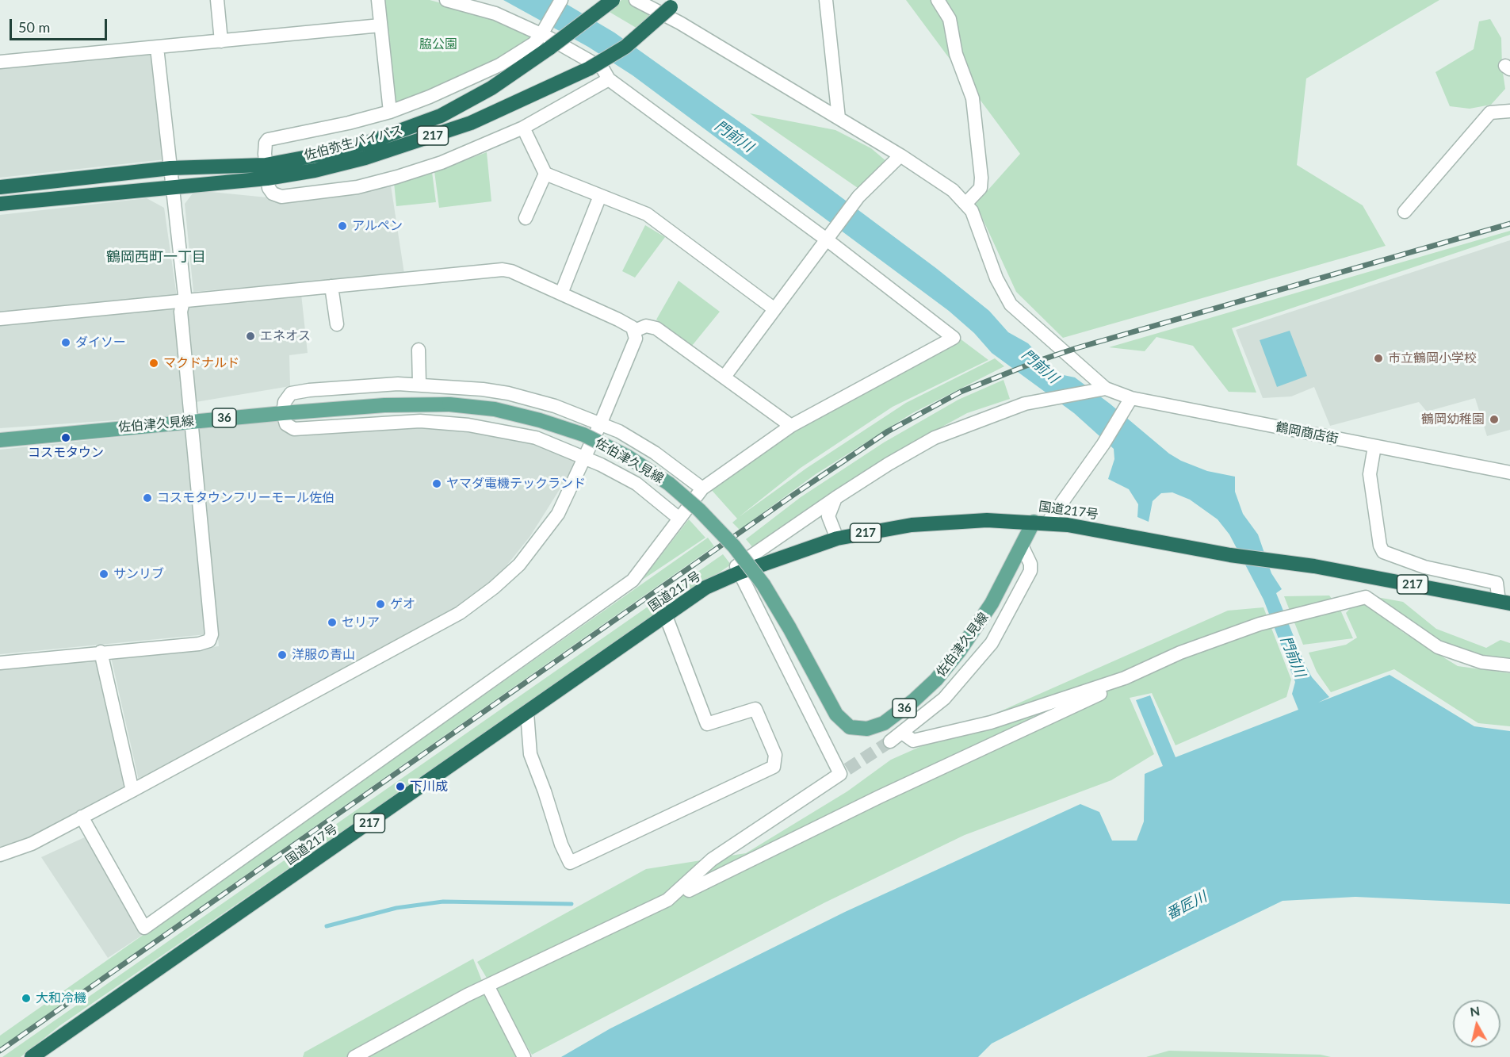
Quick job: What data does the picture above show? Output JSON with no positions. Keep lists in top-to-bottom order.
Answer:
{
  "streets": {
    "highway": ["217", "佐伯弥生バイパス", "国道217号"],
    "main road": ["36", "佐伯津久見線"],
    "street": ["鶴岡商店街"]
  },
  "crossings": [
    ["佐伯津久見線", "国道217号"]
  ],
  "districts": ["鶴岡西町一丁目"],
  "water": ["門前川", "番匠川"],
  "parks": ["脇公園"],
  "places": [
    "アルペン",
    "エネオス",
    "ダイソー",
    "市立鶴岡小学校",
    "マクドナルド",
    "鶴岡幼稚園",
    "コスモタウン",
    "ヤマダ電機テックランド",
    "コスモタウンフリーモール佐伯",
    "サンリブ",
    "ゲオ",
    "セリア",
    "洋服の青山",
    "下川成",
    "大和冷機"
  ],
  "scale_bar": "50 m",
  "north": "top"
}
